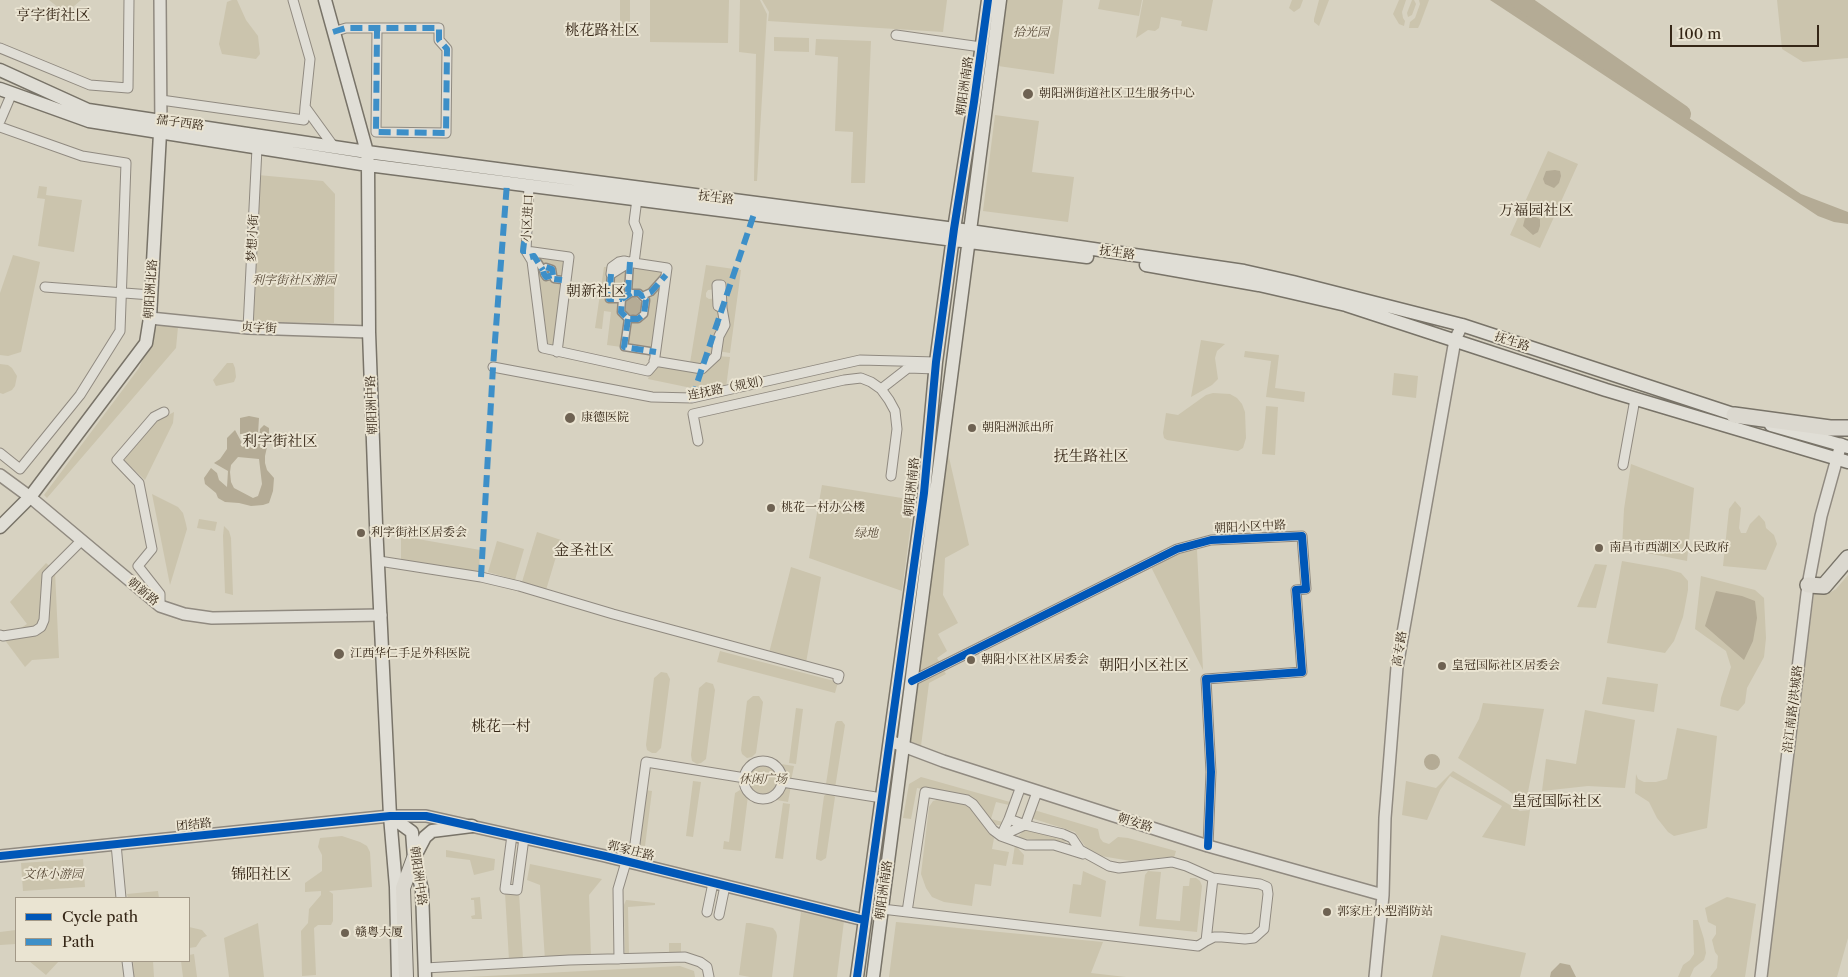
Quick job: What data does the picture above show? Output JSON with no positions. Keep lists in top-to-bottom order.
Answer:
{
  "streets": {
    "main road": [
      "朝阳洲南路",
      "孺子西路",
      "抚生路",
      "朝阳洲北路",
      "朝阳洲中路"
    ],
    "street": [
      "小区进口",
      "梦想小街",
      "贞字街",
      "连抚路（规划）",
      "朝阳小区中路",
      "朝新路",
      "高专路",
      "沿江南路/洪城路",
      "朝安路",
      "团结路",
      "郭家庄路"
    ]
  },
  "crossings": [
    ["朝阳洲南路", "抚生路"],
    ["朝阳洲南路", "连抚路（规划）"],
    ["朝阳洲南路", "朝阳小区中路"],
    ["朝阳洲南路", "朝安路"],
    ["朝阳洲南路", "郭家庄路"],
    ["孺子西路", "抚生路"],
    ["孺子西路", "梦想小街"],
    ["孺子西路", "朝阳洲北路"],
    ["孺子西路", "朝阳洲中路"],
    ["抚生路", "小区进口"],
    ["抚生路", "朝阳洲中路"],
    ["抚生路", "高专路"],
    ["抚生路", "沿江南路/洪城路"],
    ["梦想小街", "贞字街"],
    ["朝阳洲北路", "贞字街"],
    ["朝阳洲北路", "朝新路"],
    ["贞字街", "朝阳洲中路"],
    ["朝阳洲中路", "朝新路"],
    ["朝阳洲中路", "团结路"],
    ["朝阳洲中路", "郭家庄路"],
    ["朝阳小区中路", "朝安路"],
    ["高专路", "朝安路"],
    ["团结路", "郭家庄路"]
  ],
  "districts": [
    "亨字街社区",
    "桃花路社区",
    "万福园社区",
    "朝新社区",
    "利字街社区",
    "抚生路社区",
    "金圣社区",
    "朝阳小区社区",
    "桃花一村",
    "皇冠国际社区",
    "锦阳社区"
  ],
  "parks": [
    "拾光园",
    "利字街社区游园",
    "绿地",
    "休闲广场",
    "文体小游园"
  ],
  "places": [
    "朝阳洲街道社区卫生服务中心",
    "康德医院",
    "朝阳洲派出所",
    "桃花一村办公楼",
    "利字街社区居委会",
    "南昌市西湖区人民政府",
    "江西华仁手足外科医院",
    "朝阳小区社区居委会",
    "皇冠国际社区居委会",
    "郭家庄小型消防站",
    "赣粤大厦"
  ],
  "legend": ["Cycle path", "Path"],
  "scale_bar": "100 m"
}
